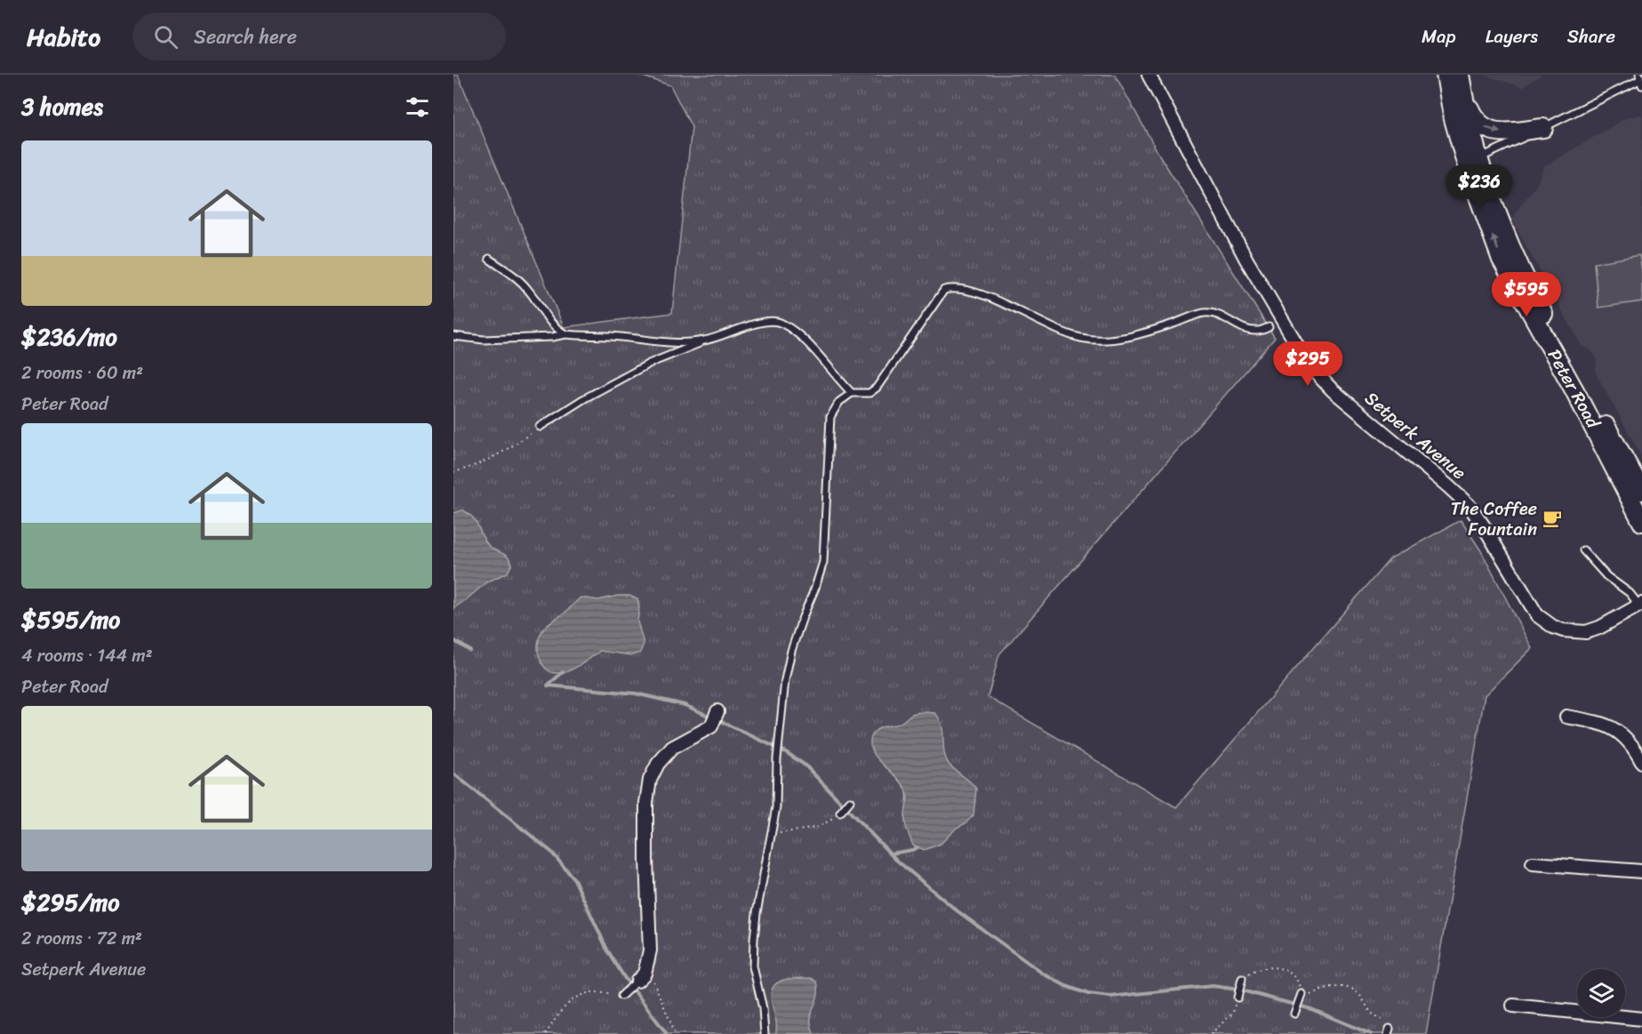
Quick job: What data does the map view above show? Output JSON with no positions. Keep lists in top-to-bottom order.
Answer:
{
  "streets": {
    "main road": ["Peter Road"],
    "street": ["Setperk Avenue"]
  },
  "places": {
    "cafe": ["The Coffee Fountain"]
  },
  "page": {
    "header": "Habito",
    "search": "Search here",
    "nav": ["Map", "Layers", "Share"],
    "heading": "3 homes",
    "list": [
      {
        "name": "$236/mo",
        "note": "2 rooms · 60 m² · Peter Road"
      },
      {
        "name": "$595/mo",
        "note": "4 rooms · 144 m² · Peter Road"
      },
      {
        "name": "$295/mo",
        "note": "2 rooms · 72 m² · Setperk Avenue"
      }
    ],
    "price": ["$236", "$595", "$295"]
  }
}
